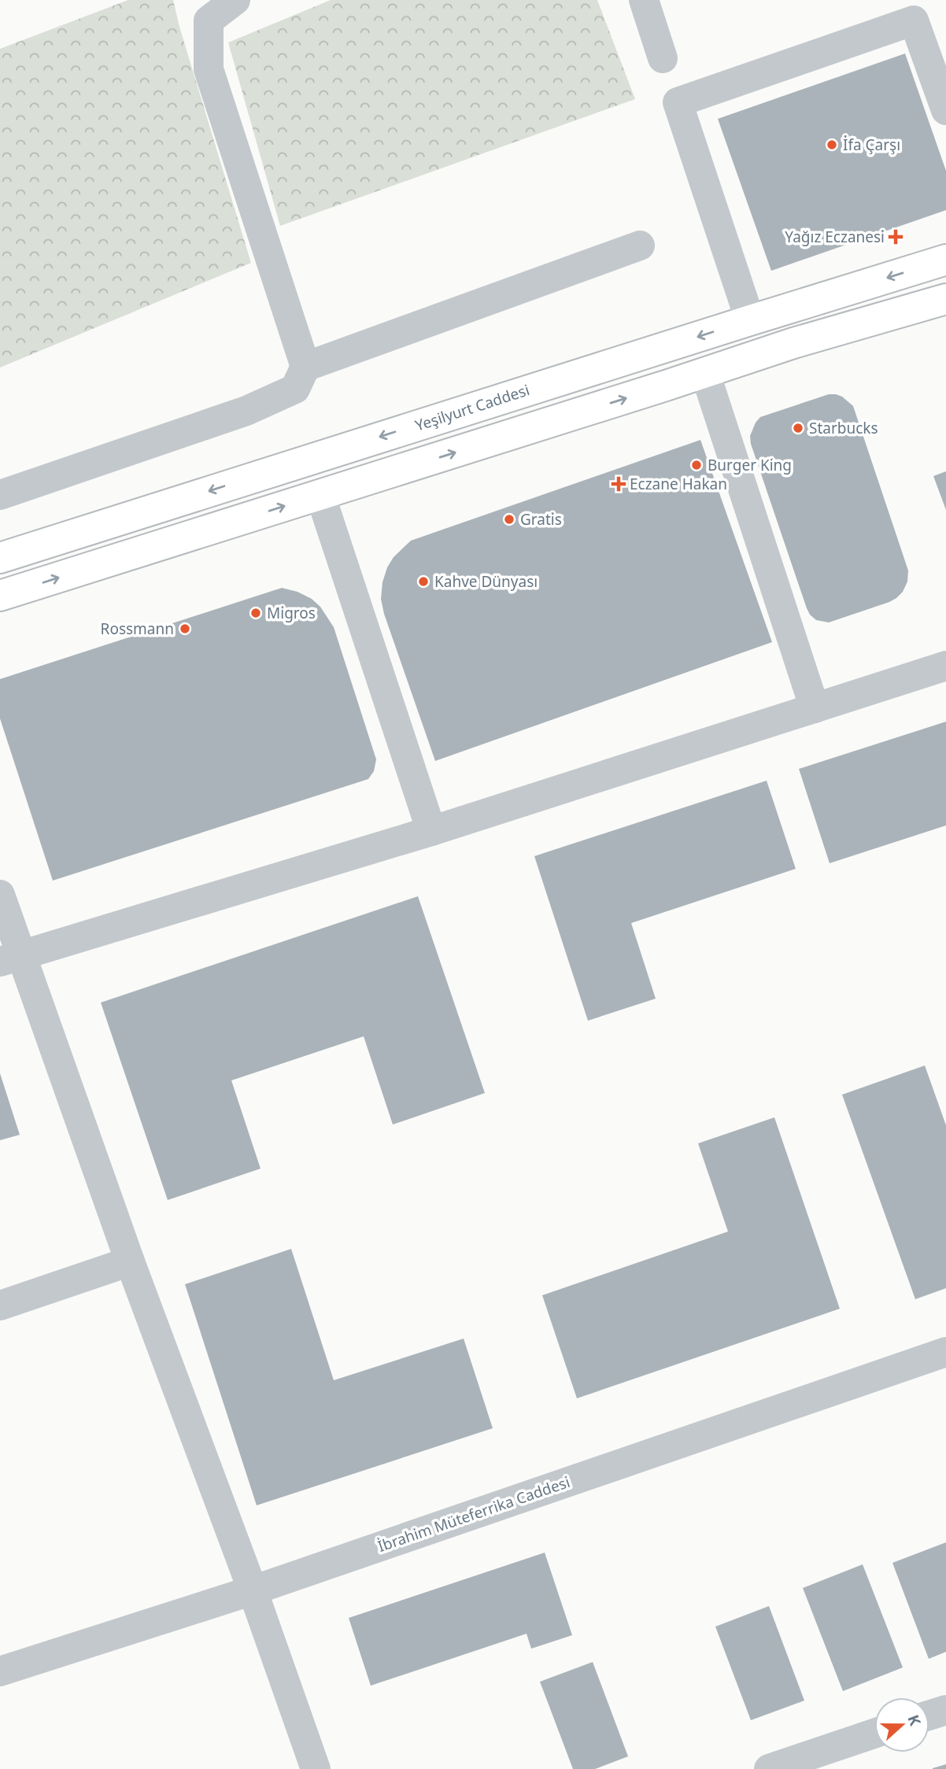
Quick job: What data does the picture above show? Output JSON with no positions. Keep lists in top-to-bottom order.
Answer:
{
  "streets": {
    "main road": ["Yeşilyurt Caddesi"],
    "street": ["İbrahim Müteferrika Caddesi"]
  },
  "places": {
    "other": [
      "İfa Çarşı",
      "Starbucks",
      "Burger King",
      "Gratis",
      "Kahve Dünyası",
      "Migros",
      "Rossmann"
    ],
    "health": ["Yağız Eczanesi", "Eczane Hakan"]
  },
  "north": "right"
}
